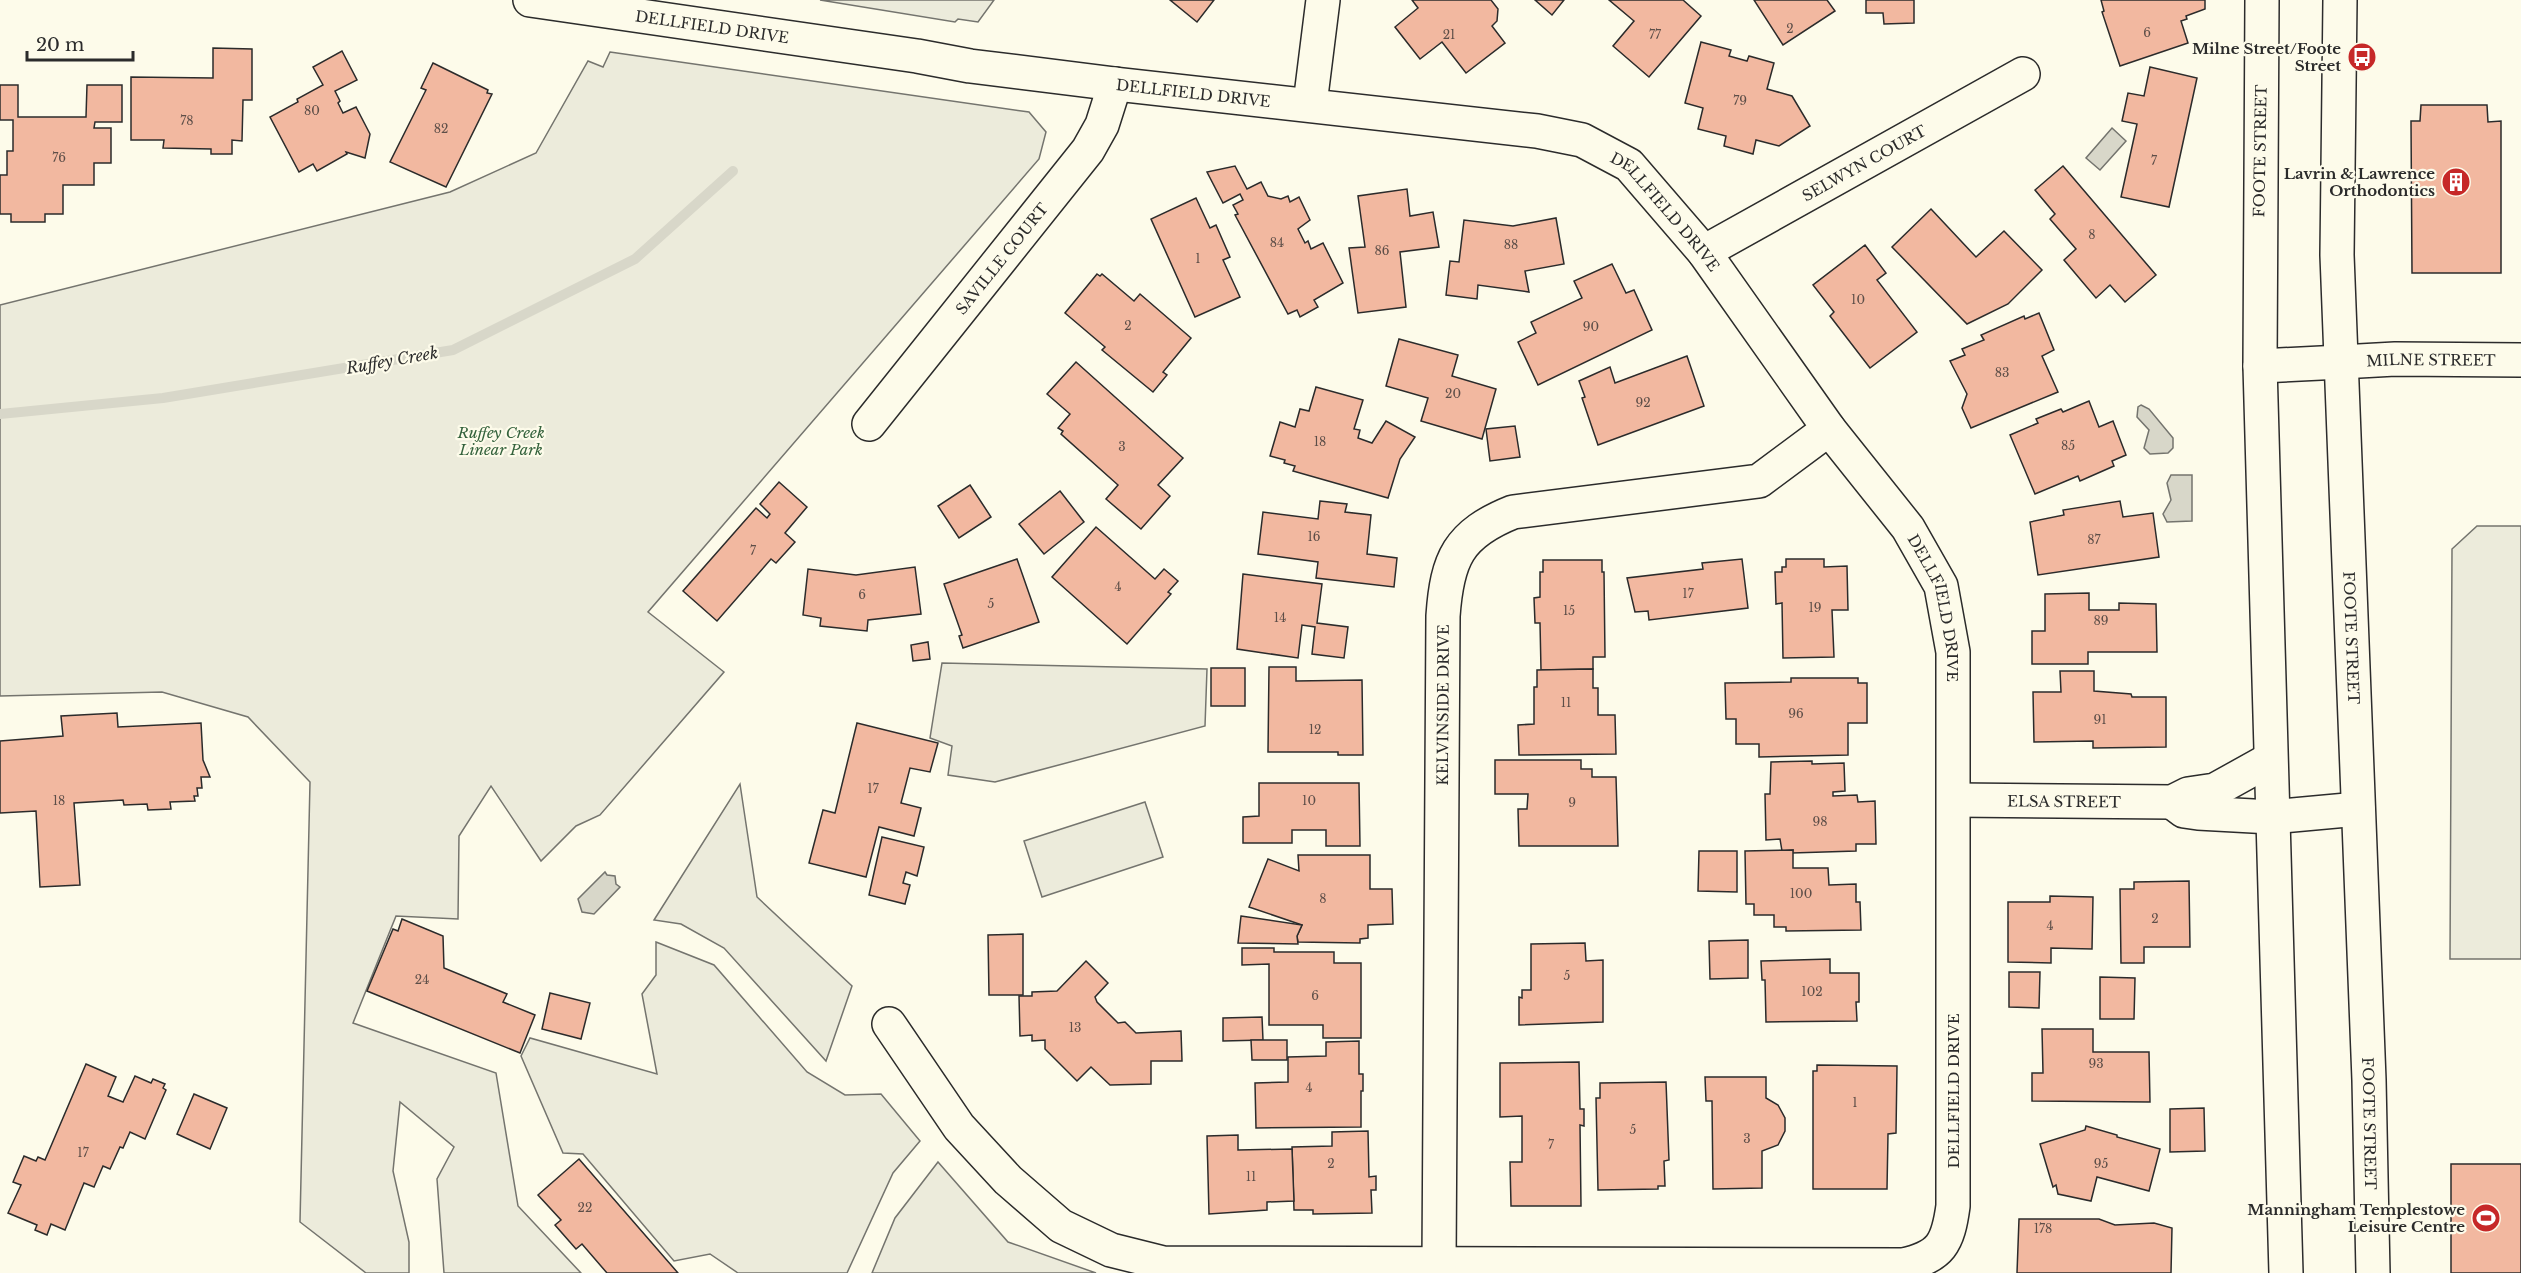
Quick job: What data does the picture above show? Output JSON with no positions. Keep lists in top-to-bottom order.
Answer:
{
  "streets": {
    "street": [
      "DELLFIELD DRIVE",
      "FOOTE STREET",
      "SELWYN COURT",
      "SAVILLE COURT",
      "MILNE STREET",
      "KELVINSIDE DRIVE",
      "ELSA STREET"
    ]
  },
  "crossings": [
    ["DELLFIELD DRIVE", "SELWYN COURT"],
    ["DELLFIELD DRIVE", "SAVILLE COURT"],
    ["DELLFIELD DRIVE", "KELVINSIDE DRIVE"],
    ["DELLFIELD DRIVE", "ELSA STREET"],
    ["FOOTE STREET", "MILNE STREET"],
    ["FOOTE STREET", "ELSA STREET"]
  ],
  "water": ["Ruffey Creek"],
  "parks": ["Ruffey Creek Linear Park"],
  "places": {
    "bus stop": ["Milne Street/Foote Street"],
    "building": ["Lavrin & Lawrence Orthodontics"],
    "sports": ["Manningham Templestowe Leisure Centre"]
  },
  "house_numbers": [
    "2",
    "6",
    "21",
    "77",
    "79",
    "80",
    "78",
    "82",
    "76",
    "7",
    "8",
    "84",
    "88",
    "86",
    "1",
    "10",
    "2",
    "90",
    "83",
    "20",
    "92",
    "18",
    "85",
    "3",
    "16",
    "87",
    "7",
    "4",
    "17",
    "6",
    "5",
    "19",
    "15",
    "14",
    "89",
    "11",
    "96",
    "91",
    "12",
    "17",
    "18",
    "10",
    "9",
    "98",
    "100",
    "8",
    "2",
    "4",
    "5",
    "24",
    "102",
    "6",
    "13",
    "93",
    "4",
    "1",
    "5",
    "3",
    "7",
    "17",
    "2",
    "95",
    "11",
    "22",
    "178"
  ],
  "scale_bar": "20 m"
}
